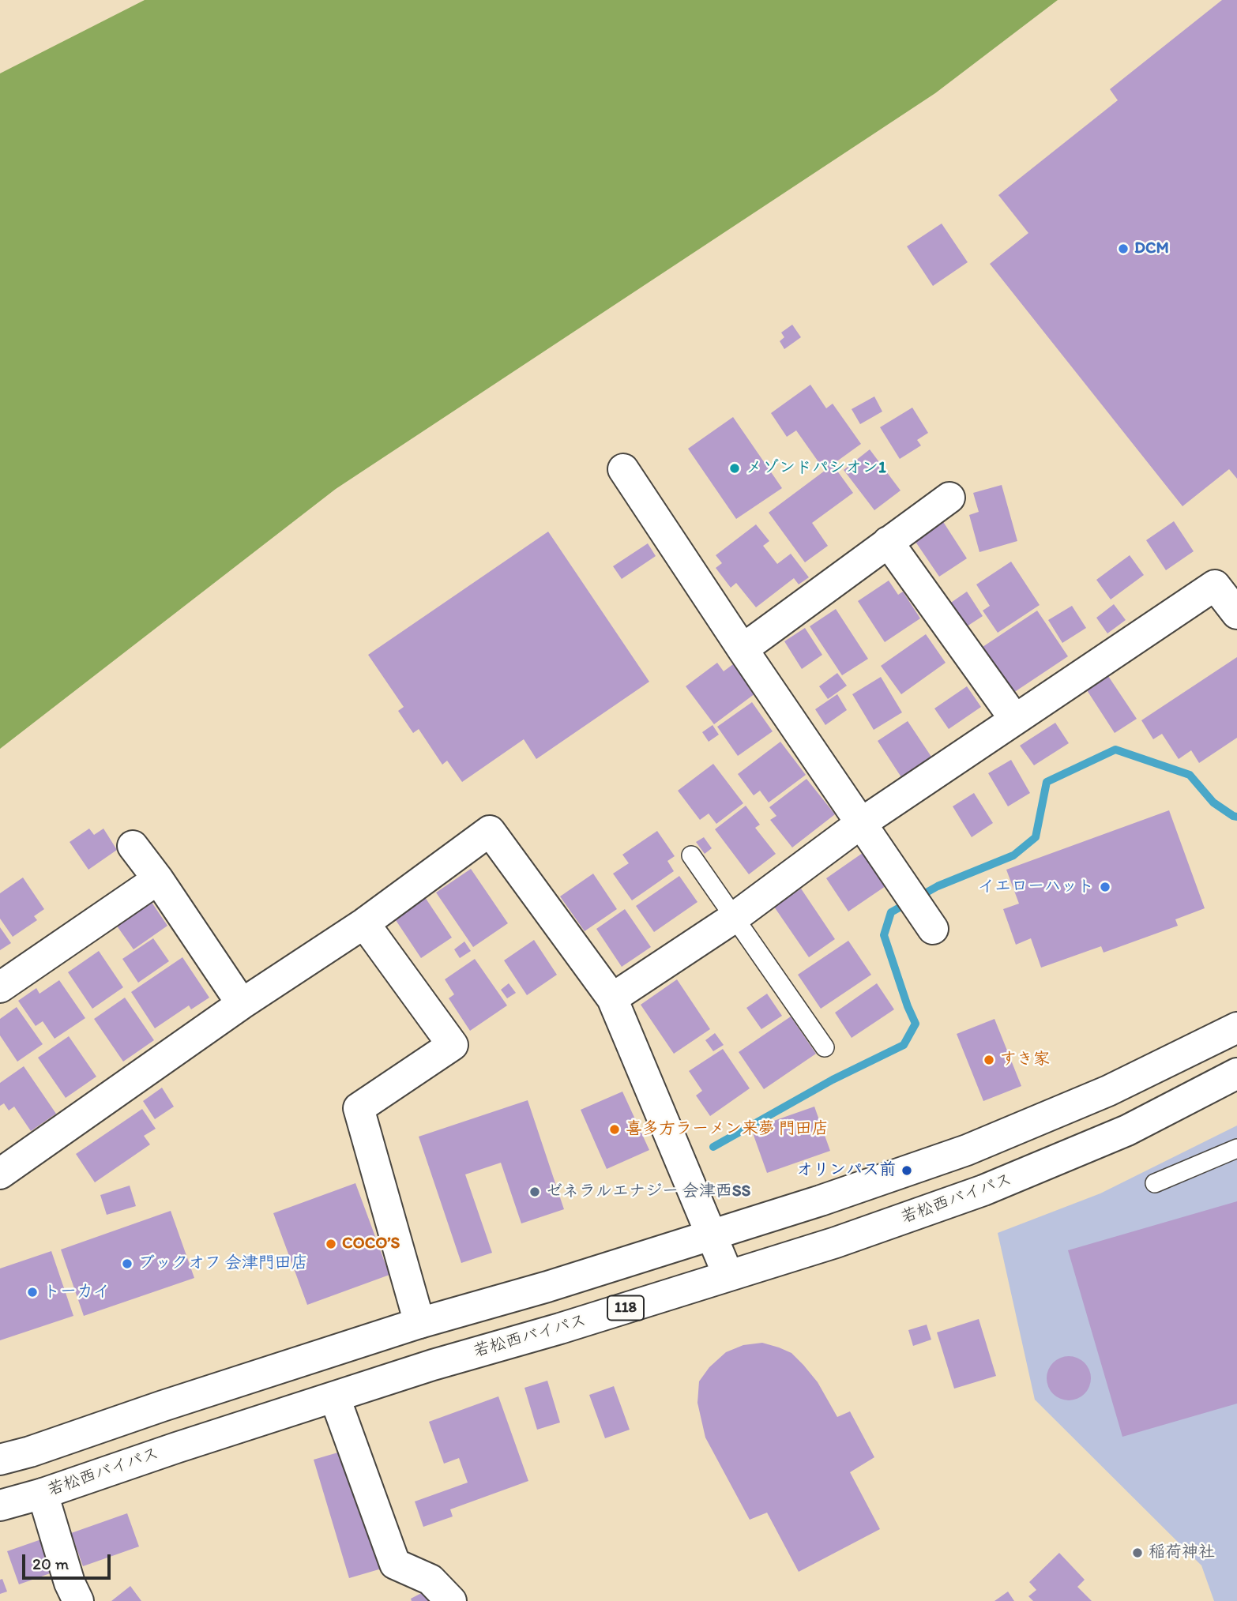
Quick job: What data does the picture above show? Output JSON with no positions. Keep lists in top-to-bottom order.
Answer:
{
  "streets": {
    "main road": ["若松西バイパス", "118"]
  },
  "places": [
    "DCM",
    "メゾンドパシオン1",
    "イエローハット",
    "すき家",
    "喜多方ラーメン来夢 門田店",
    "オリンパス前",
    "ゼネラルエナジー 会津西SS",
    "COCO’S",
    "ブックオフ 会津門田店",
    "トーカイ",
    "稲荷神社"
  ],
  "scale_bar": "20 m"
}
